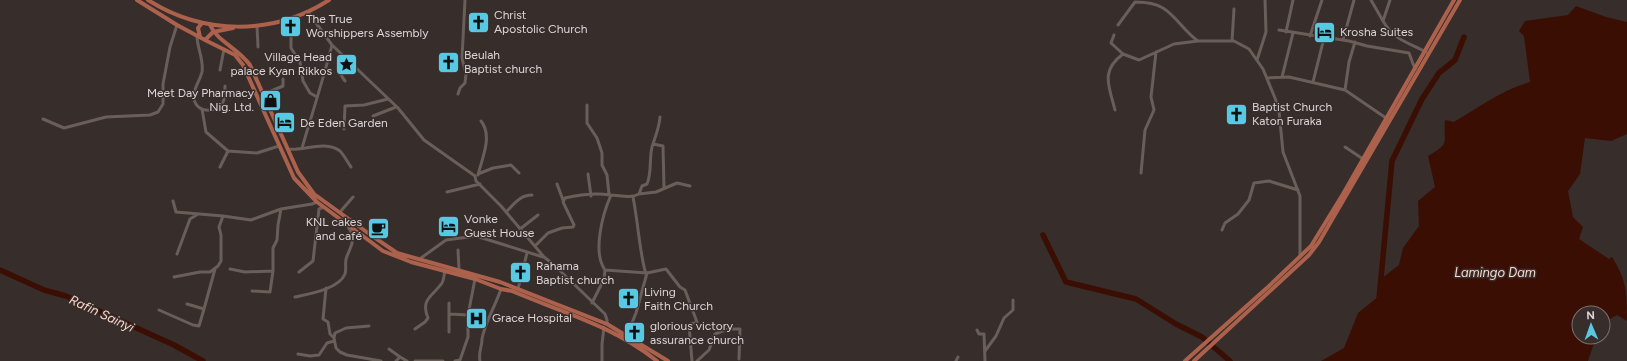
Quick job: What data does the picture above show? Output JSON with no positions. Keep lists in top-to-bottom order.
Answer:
{
  "water": ["Lamingo Dam", "Rafin Sainyi"],
  "places": {
    "church": [
      "Christ Apostolic Church",
      "The True Worshippers Assembly",
      "Beulah Baptist church",
      "Baptist Church Katon Furaka",
      "Rahama Baptist church",
      "Living Faith Church",
      "glorious victory assurance church"
    ],
    "hotel": ["Krosha Suites", "De Eden Garden", "Vonke Guest House"],
    "place": ["Village Head palace Kyan Rikkos"],
    "shop": ["Meet Day Pharmacy Nig. Ltd."],
    "cafe": ["KNL cakes and café"],
    "hospital": ["Grace Hospital"]
  },
  "north": "top"
}
